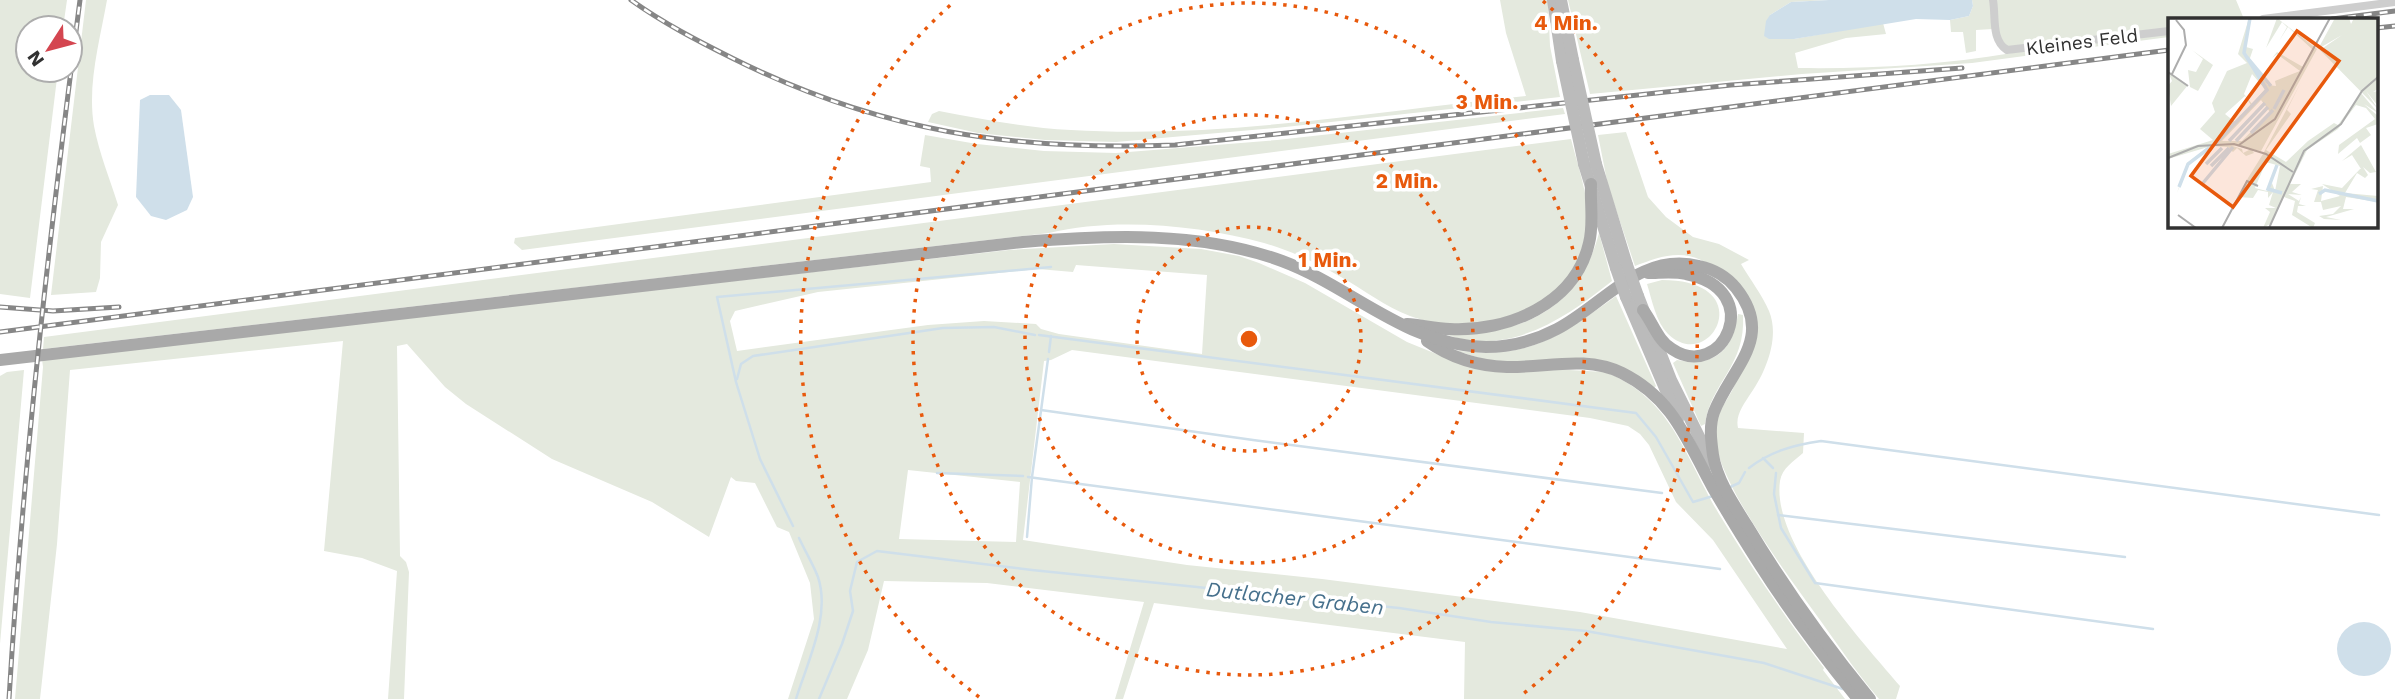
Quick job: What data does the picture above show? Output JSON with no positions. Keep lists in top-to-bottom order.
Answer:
{
  "streets": {
    "street": ["Kleines Feld"]
  },
  "water": ["Dutlacher Graben"],
  "north": "bottom left",
  "rings": [
    "4 Min.",
    "3 Min.",
    "2 Min.",
    "1 Min."
  ]
}
